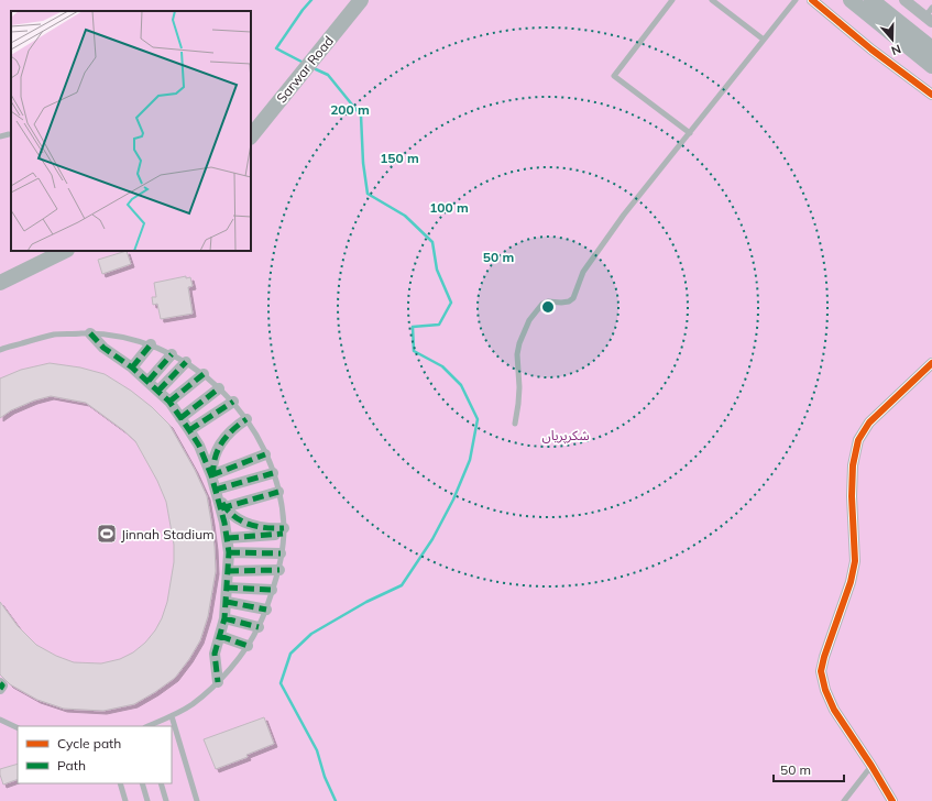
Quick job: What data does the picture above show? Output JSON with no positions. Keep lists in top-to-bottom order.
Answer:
{
  "streets": {
    "main road": ["Sarwar Road"]
  },
  "parks": ["شکرپریاں"],
  "places": {
    "sports": ["Jinnah Stadium"]
  },
  "legend": ["Cycle path", "Path"],
  "scale_bar": "50 m",
  "north": "bottom",
  "rings": [
    "200 m",
    "150 m",
    "100 m",
    "50 m"
  ]
}
